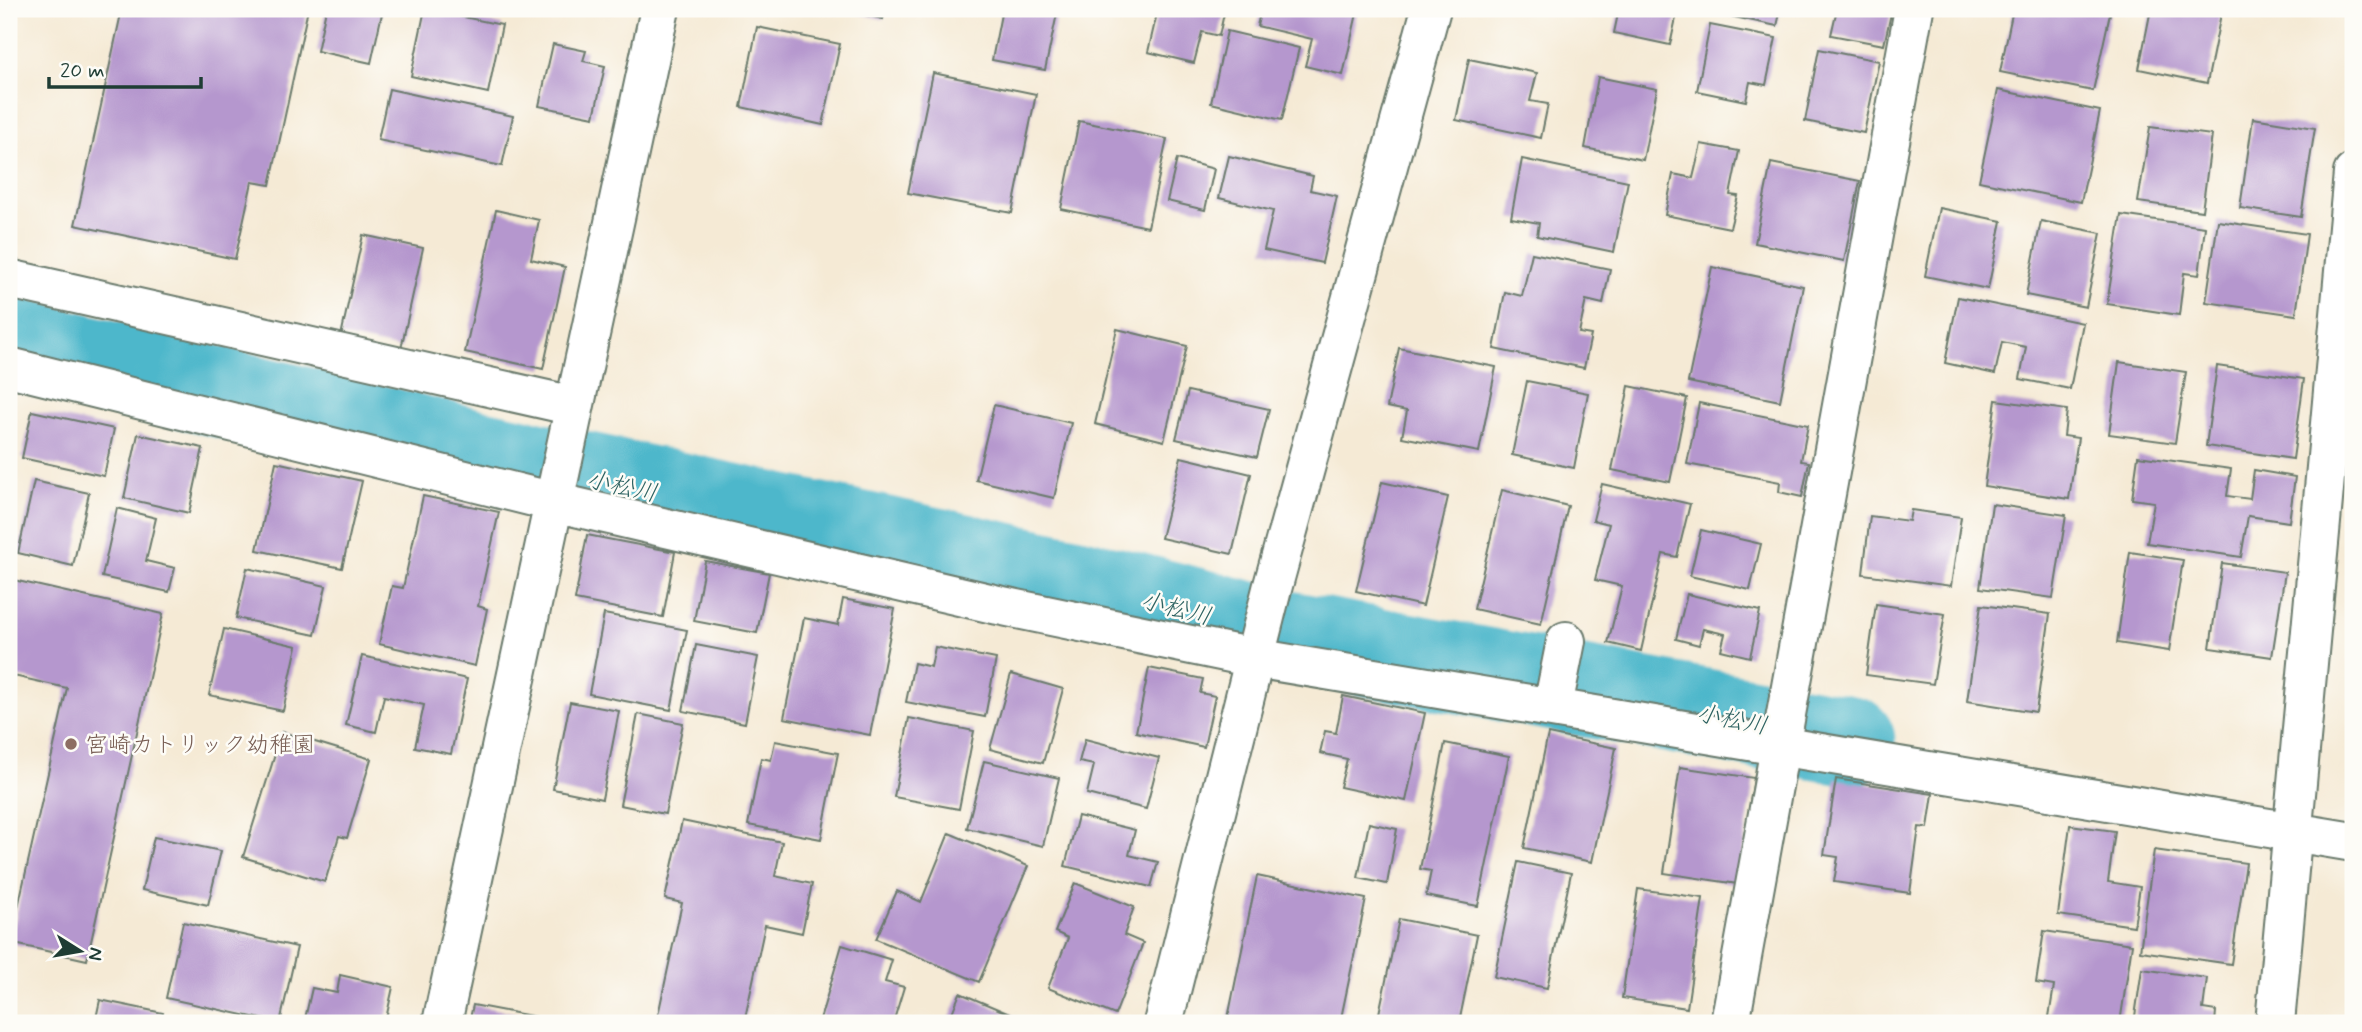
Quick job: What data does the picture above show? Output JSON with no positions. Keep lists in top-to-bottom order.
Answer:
{
  "water": ["小松川"],
  "places": ["宮崎カトリック幼稚園"],
  "scale_bar": "20 m",
  "north": "right"
}
